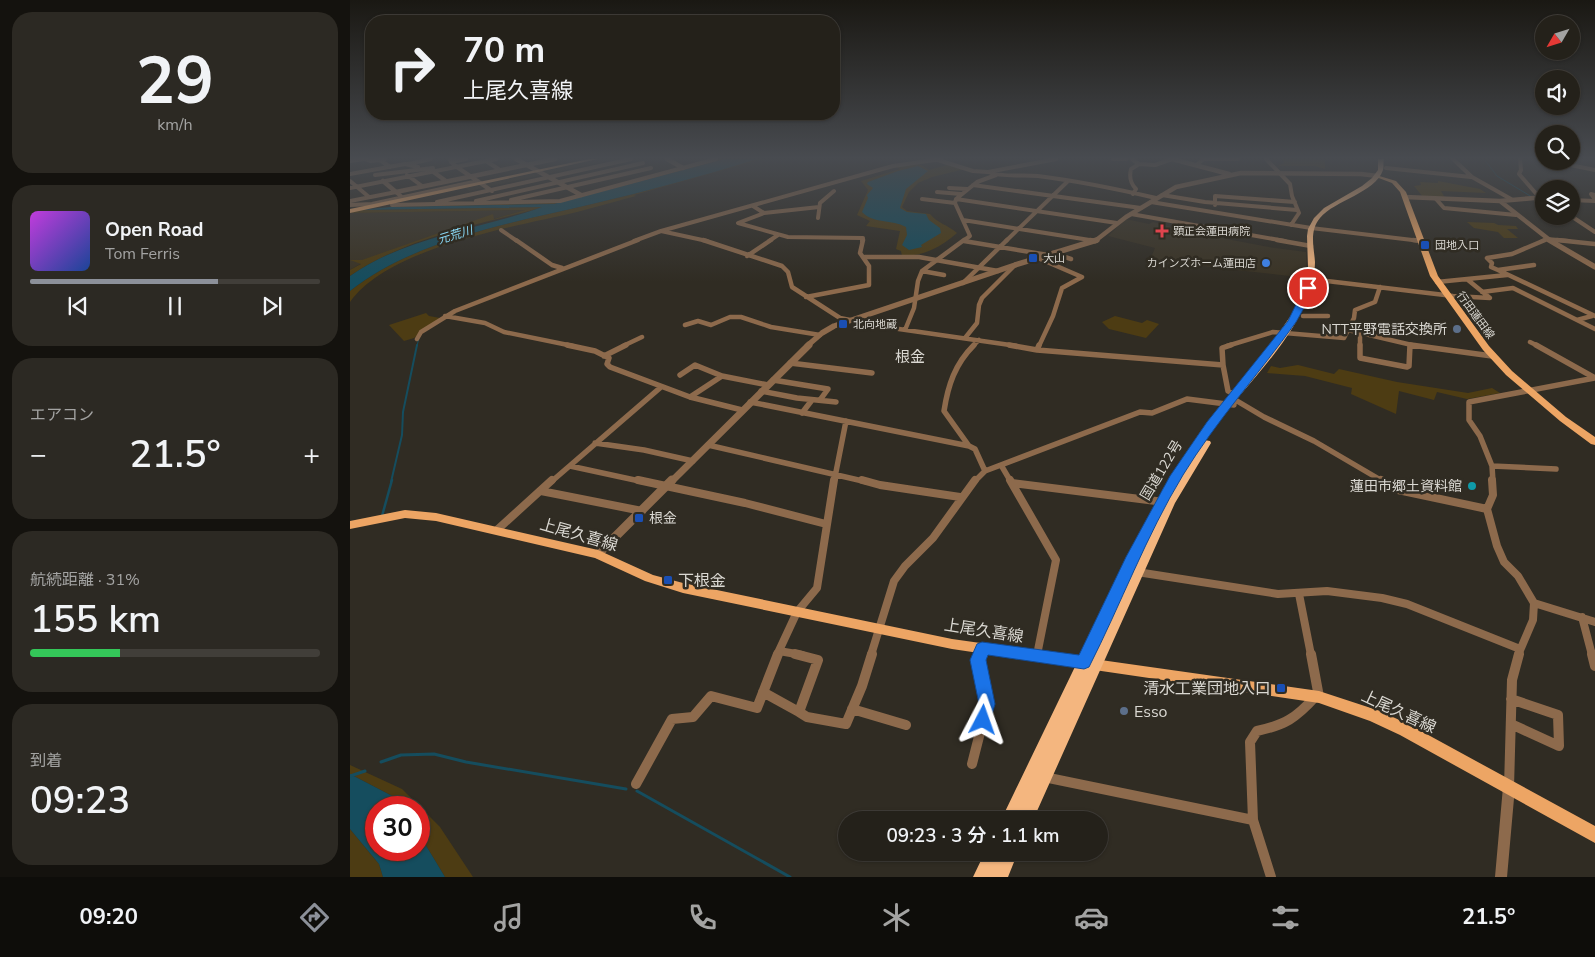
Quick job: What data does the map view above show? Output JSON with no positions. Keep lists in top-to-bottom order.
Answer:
{
  "streets": {
    "highway": ["国道122号"],
    "main road": ["行田蓮田線", "上尾久喜線"]
  },
  "crossings": [
    ["国道122号", "上尾久喜線"]
  ],
  "districts": ["根金"],
  "water": ["元荒川"],
  "places": {
    "health": ["顕正会蓮田病院"],
    "transit": [
      "団地入口",
      "大山",
      "北向地蔵",
      "根金",
      "下根金",
      "清水工業団地入口"
    ],
    "other": [
      "カインズホーム蓮田店",
      "NTT平野電話交換所",
      "蓮田市郷土資料館",
      "Esso"
    ]
  },
  "north": "bottom left",
  "page": {
    "tile": [
      ["29", "km/h"],
      "エアコン",
      ["航続距離 · 31%", "155 km"],
      ["到着", "09:23"]
    ],
    "turn": ["70 m", "上尾久喜線"],
    "song": ["Open Road", "Tom Ferris"],
    "heat": ["−", "21.5°", "+"],
    "limit": "30",
    "trip": "09:23 · 3 分 · 1.1 km",
    "tabs": ["09:20", "21.5°"]
  }
}
